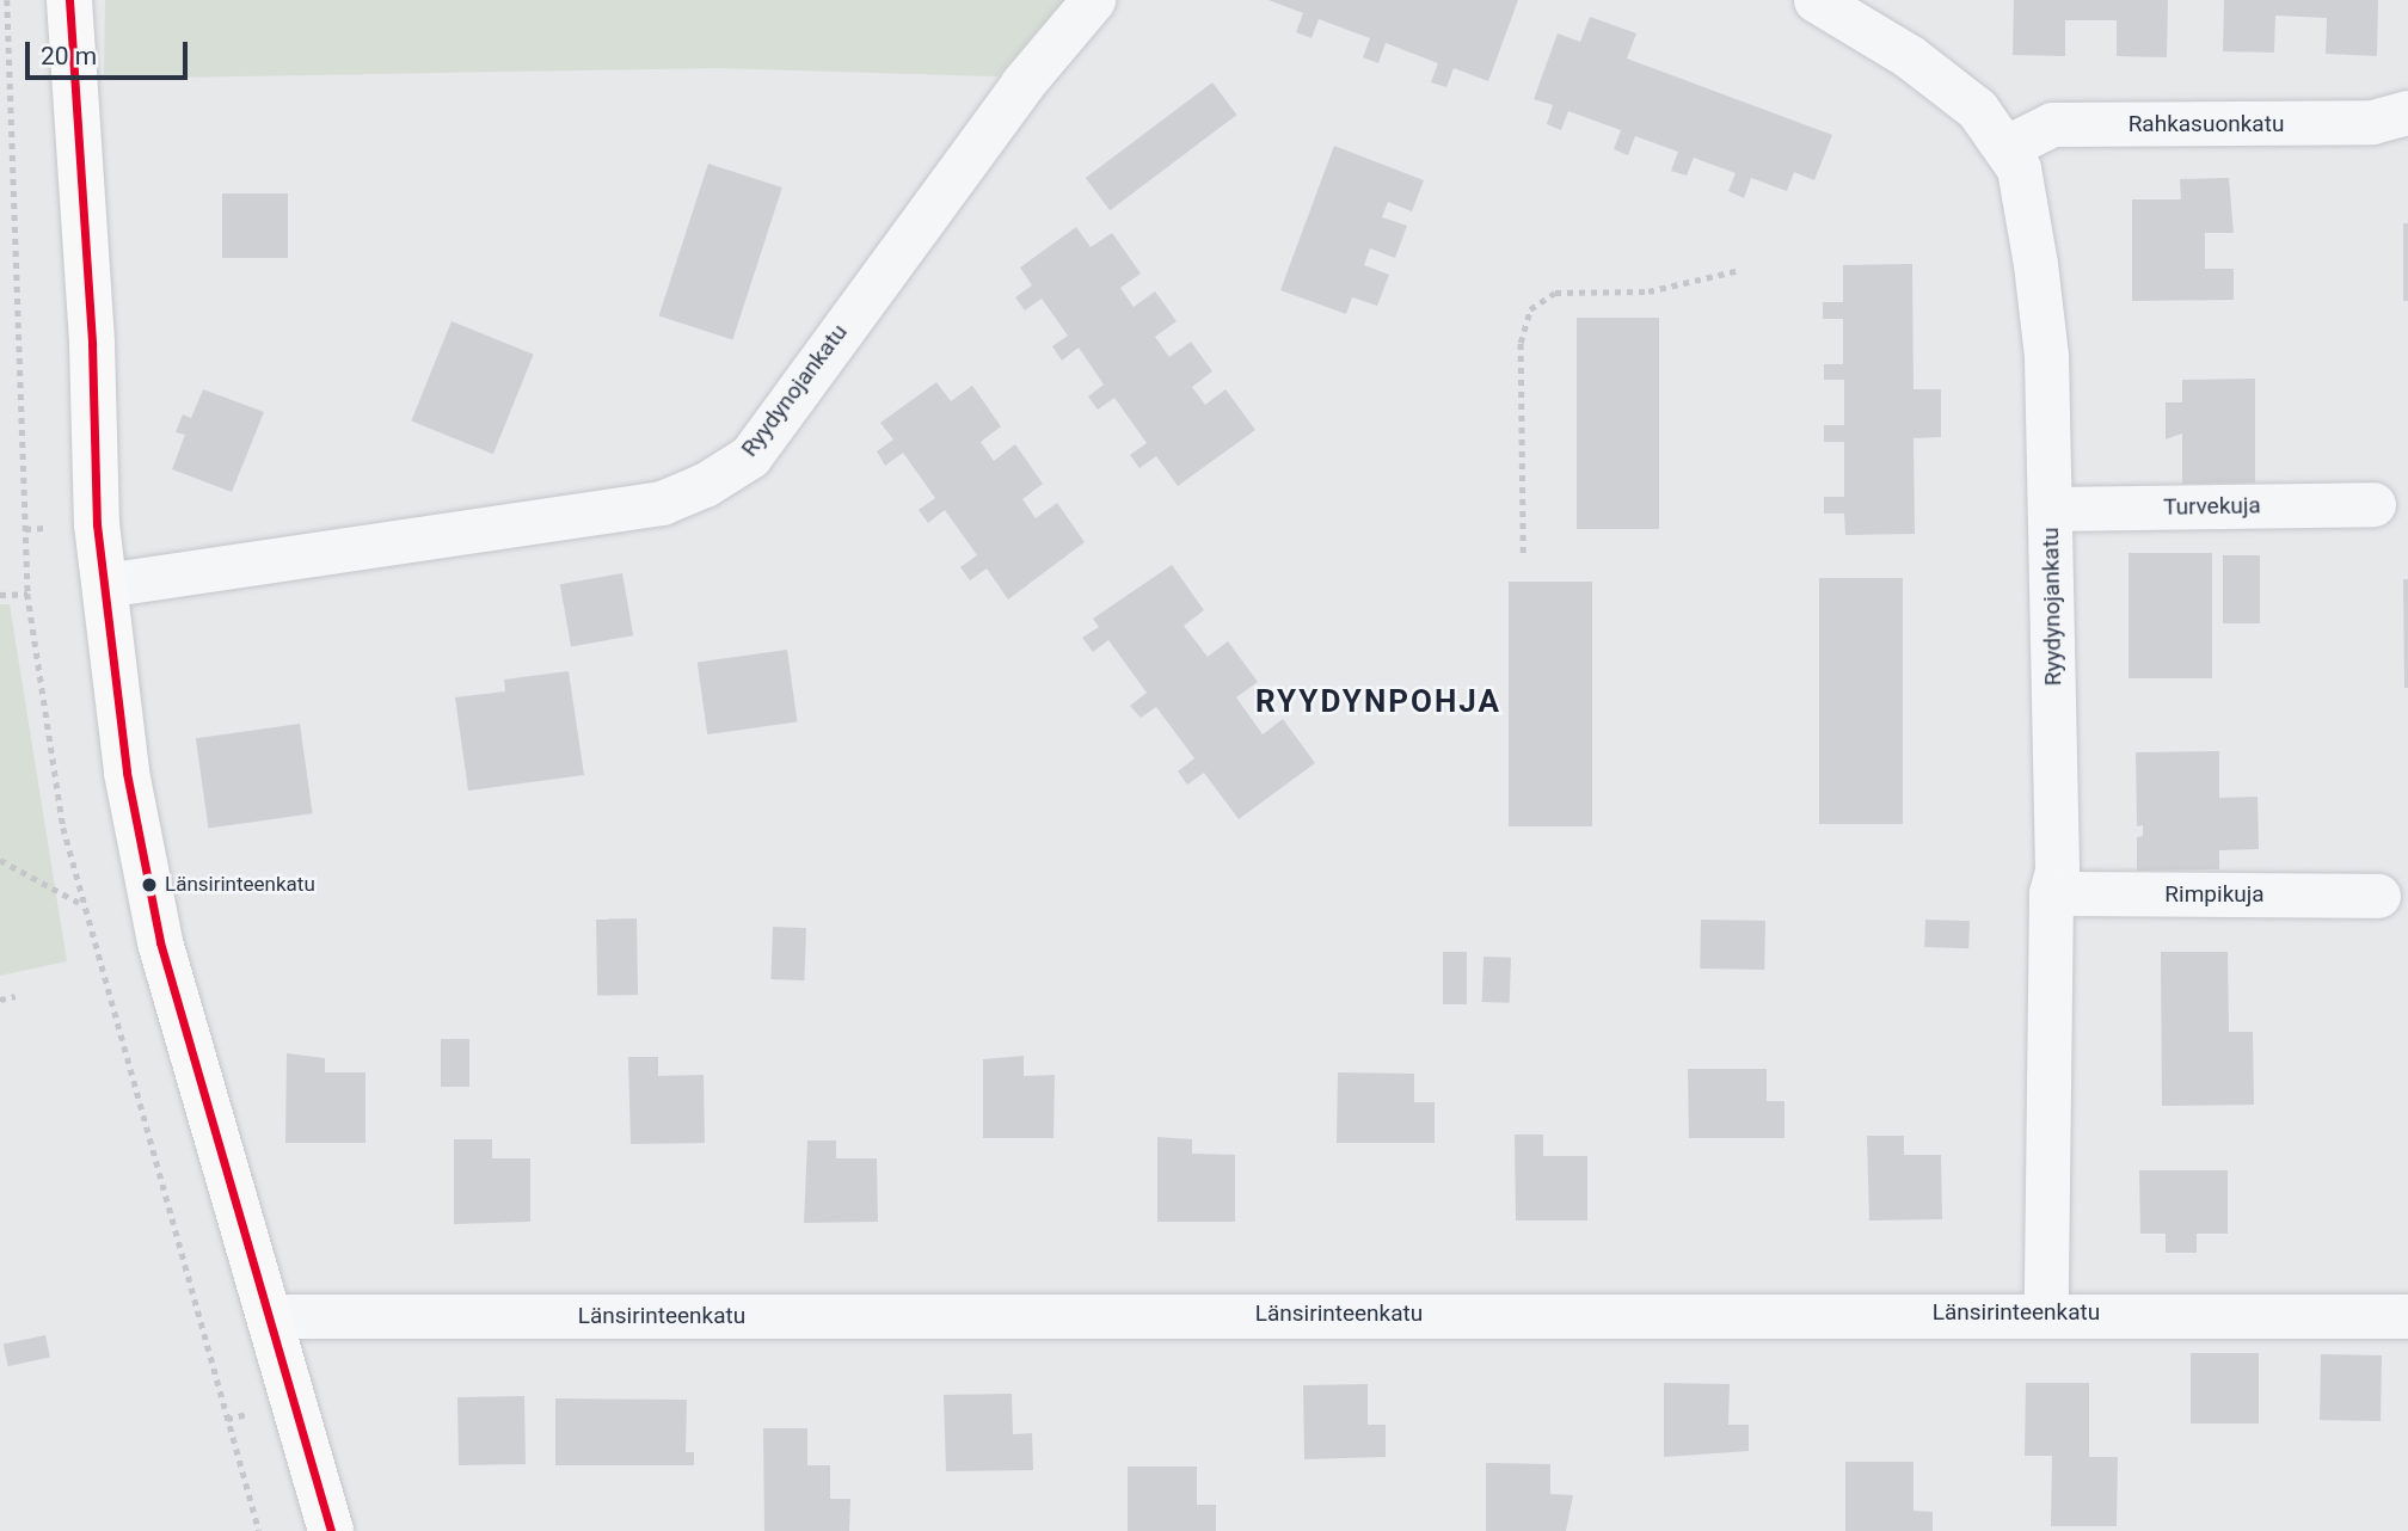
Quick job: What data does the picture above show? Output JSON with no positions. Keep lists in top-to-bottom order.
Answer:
{
  "streets": {
    "street": [
      "Rahkasuonkatu",
      "Ryydynojankatu",
      "Turvekuja",
      "Rimpikuja",
      "Länsirinteenkatu"
    ]
  },
  "crossings": [
    ["Rahkasuonkatu", "Ryydynojankatu"],
    ["Ryydynojankatu", "Turvekuja"],
    ["Ryydynojankatu", "Rimpikuja"],
    ["Ryydynojankatu", "Länsirinteenkatu"]
  ],
  "districts": ["RYYDYNPOHJA"],
  "places": ["Länsirinteenkatu"],
  "scale_bar": "20 m"
}
